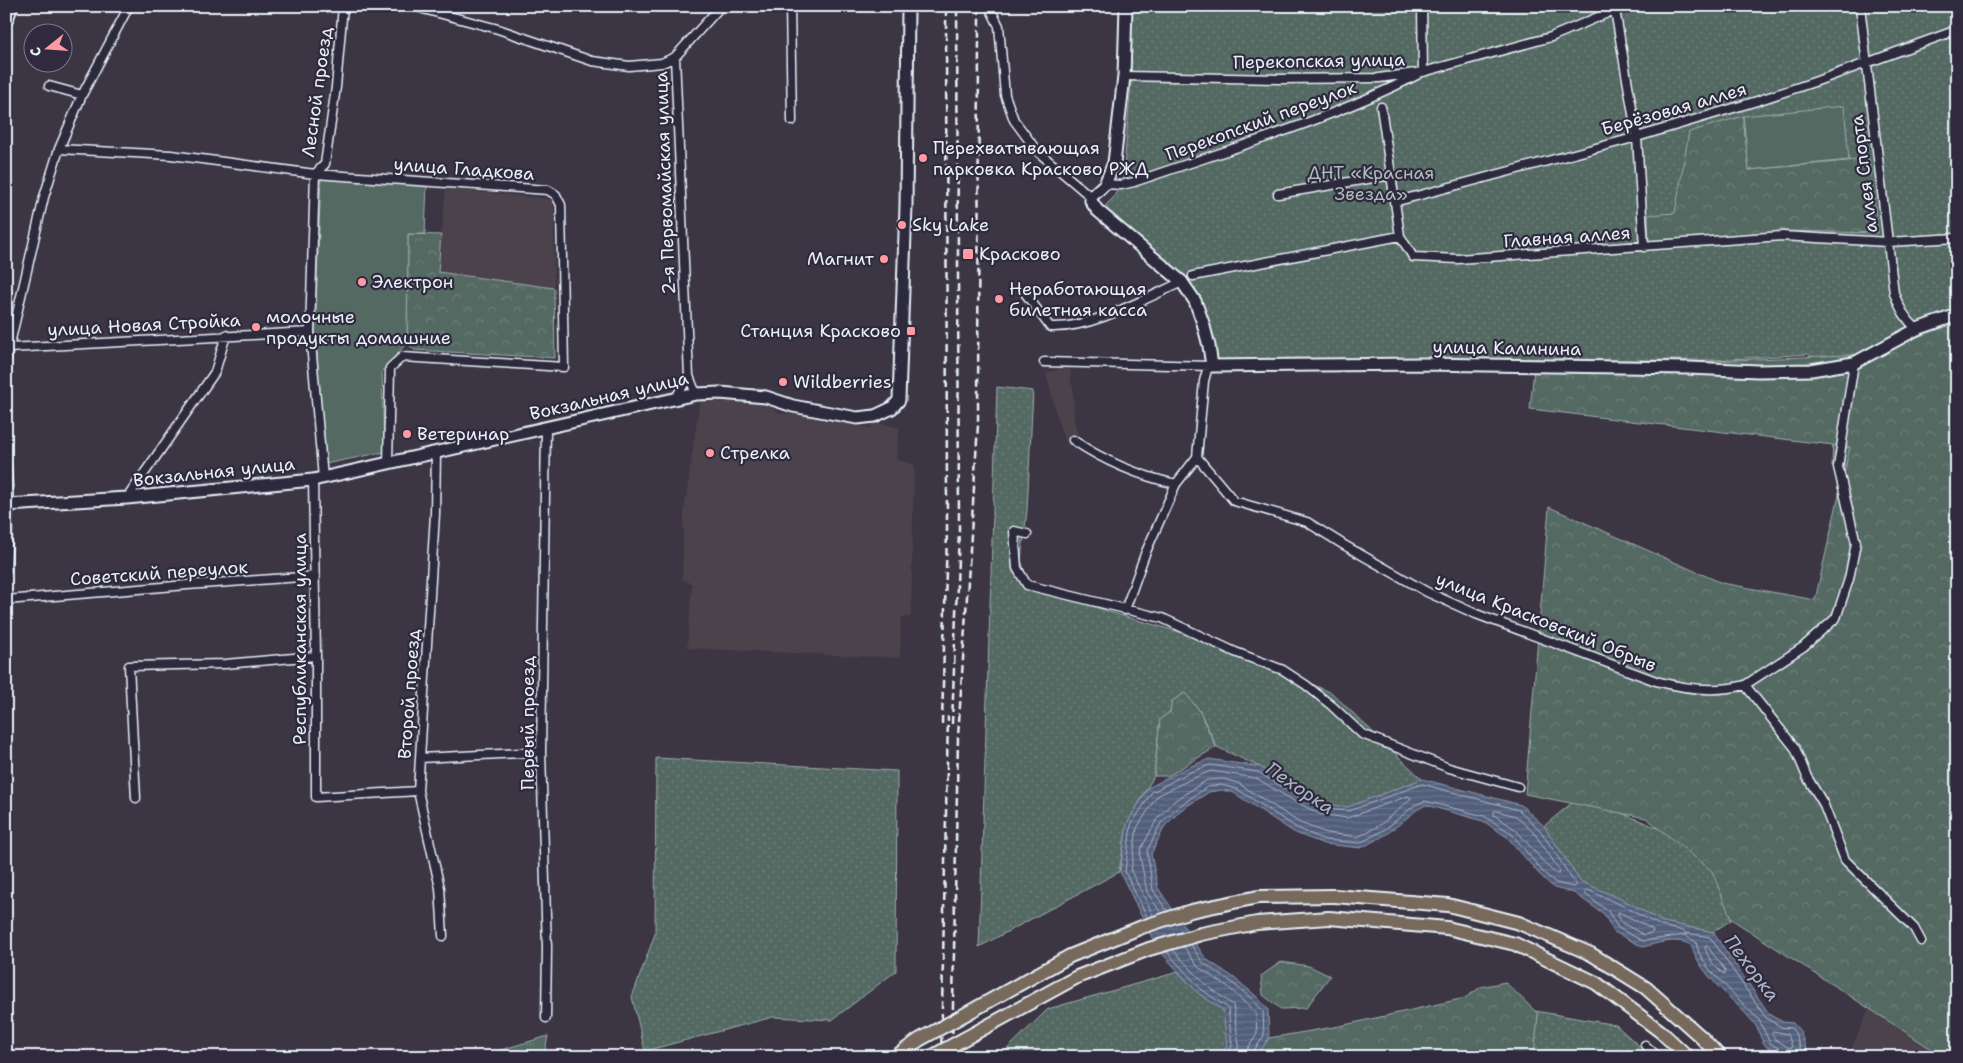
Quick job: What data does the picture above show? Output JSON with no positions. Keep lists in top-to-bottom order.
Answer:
{
  "streets": {
    "street": [
      "Перекопская улица",
      "Лесной проезд",
      "Берёзовая аллея",
      "Перекопский переулок",
      "улица Гладкова",
      "аллея Спорта",
      "2-я Первомайская улица",
      "Главная аллея",
      "улица Новая Стройка",
      "улица Калинина",
      "Вокзальная улица",
      "Советский переулок",
      "улица Красковский Обрыв",
      "Республиканская улица",
      "Второй проезд",
      "Первый проезд"
    ]
  },
  "crossings": [
    ["Перекопская улица", "Перекопский переулок"],
    ["Лесной проезд", "улица Гладкова"],
    ["Лесной проезд", "улица Новая Стройка"],
    ["Лесной проезд", "Вокзальная улица"],
    ["Лесной проезд", "Республиканская улица"],
    ["Берёзовая аллея", "аллея Спорта"],
    ["улица Гладкова", "Вокзальная улица"],
    ["аллея Спорта", "Главная аллея"],
    ["аллея Спорта", "улица Калинина"],
    ["2-я Первомайская улица", "Вокзальная улица"],
    ["улица Калинина", "улица Красковский Обрыв"],
    ["Вокзальная улица", "Республиканская улица"],
    ["Вокзальная улица", "Второй проезд"],
    ["Вокзальная улица", "Первый проезд"],
    ["Советский переулок", "Республиканская улица"],
    ["Республиканская улица", "Второй проезд"]
  ],
  "water": ["Пехорка"],
  "parks": ["ДНТ «Красная Звезда»"],
  "places": {
    "other": [
      "Перехватывающая парковка Красково РЖД",
      "Sky Lake",
      "Магнит",
      "Электрон",
      "Неработающая билетная касса",
      "молочные продукты домашние",
      "Wildberries",
      "Ветеринар",
      "Стрелка"
    ],
    "transit": ["Красково", "Станция Красково"]
  },
  "north": "left"
}
